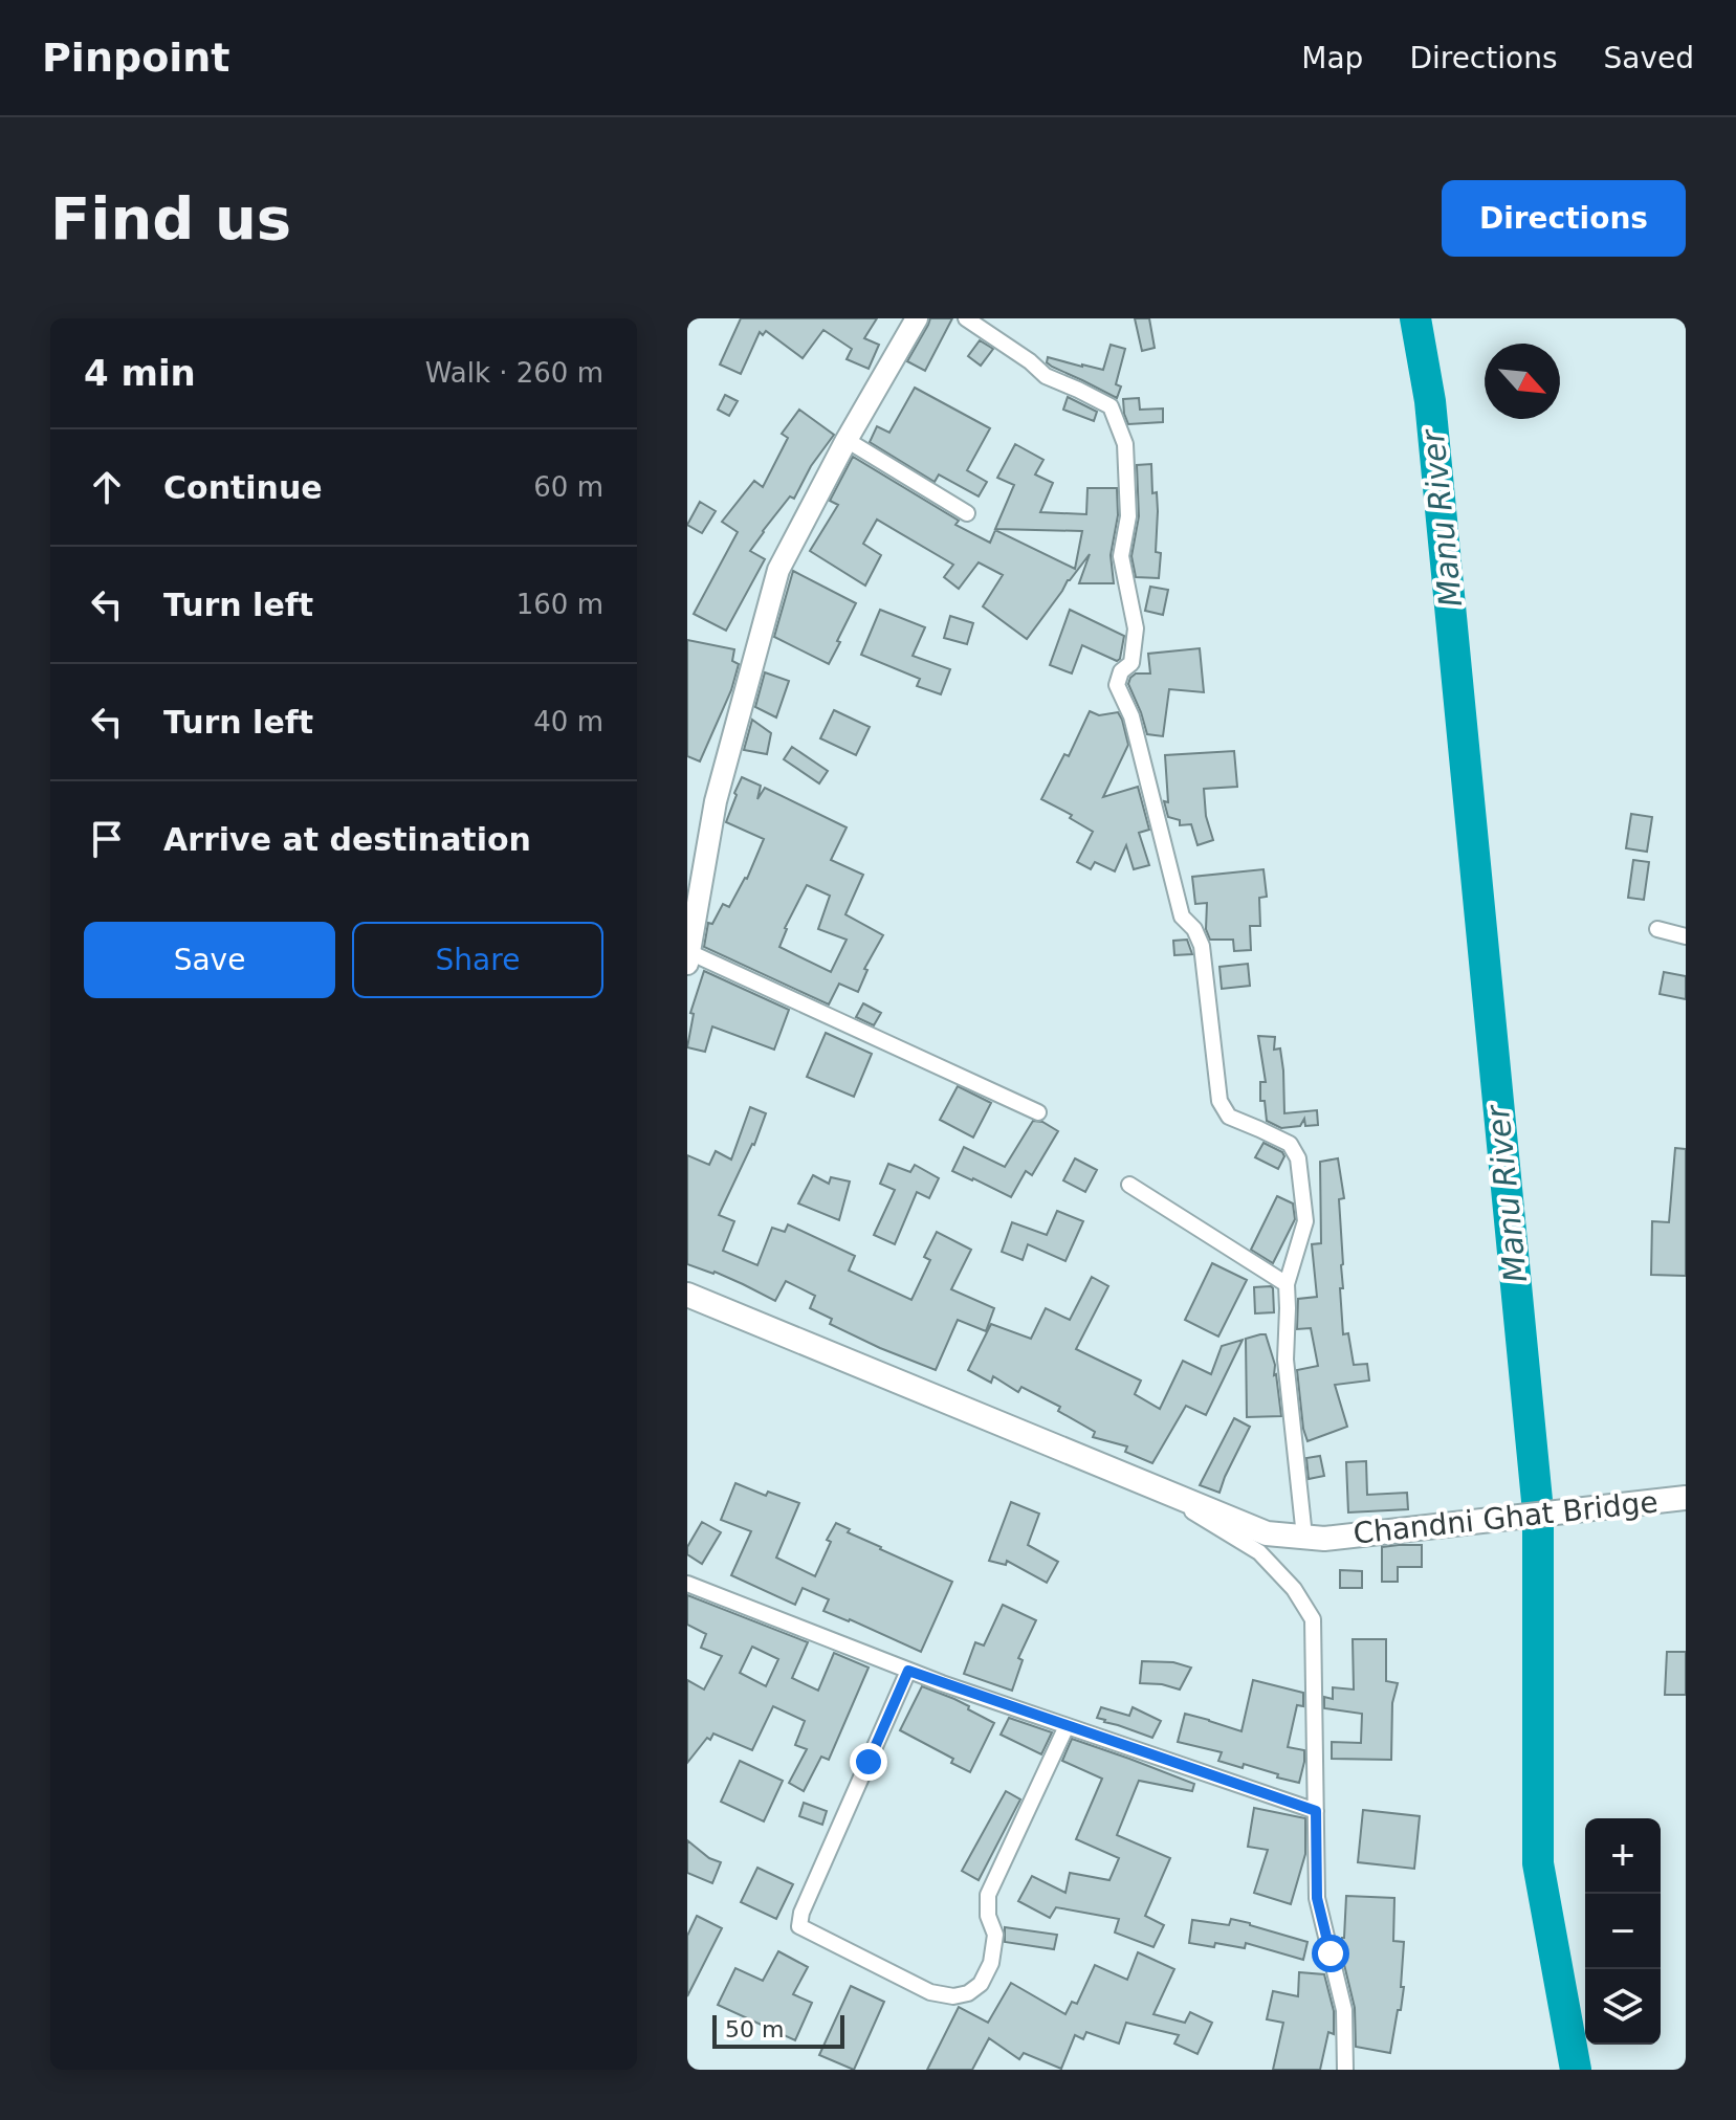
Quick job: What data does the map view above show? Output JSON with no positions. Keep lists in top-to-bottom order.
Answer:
{
  "streets": {
    "highway": ["Chandni Ghat Bridge"]
  },
  "water": ["Manu River"],
  "scale_bar": "50 m",
  "north": "bottom right",
  "page": {
    "header": "Pinpoint",
    "nav": ["Map", "Directions", "Saved"],
    "buttons": [
      "Directions",
      ["Save", "Share"]
    ],
    "title": "Find us",
    "heading": ["4 min", "Walk · 260 m"],
    "list": [
      ["Continue", "60 m"],
      ["Turn left", "160 m"],
      ["Turn left", "40 m"],
      "Arrive at destination"
    ],
    "map_buttons": ["+", "−"],
    "scale": "50 m"
  }
}
